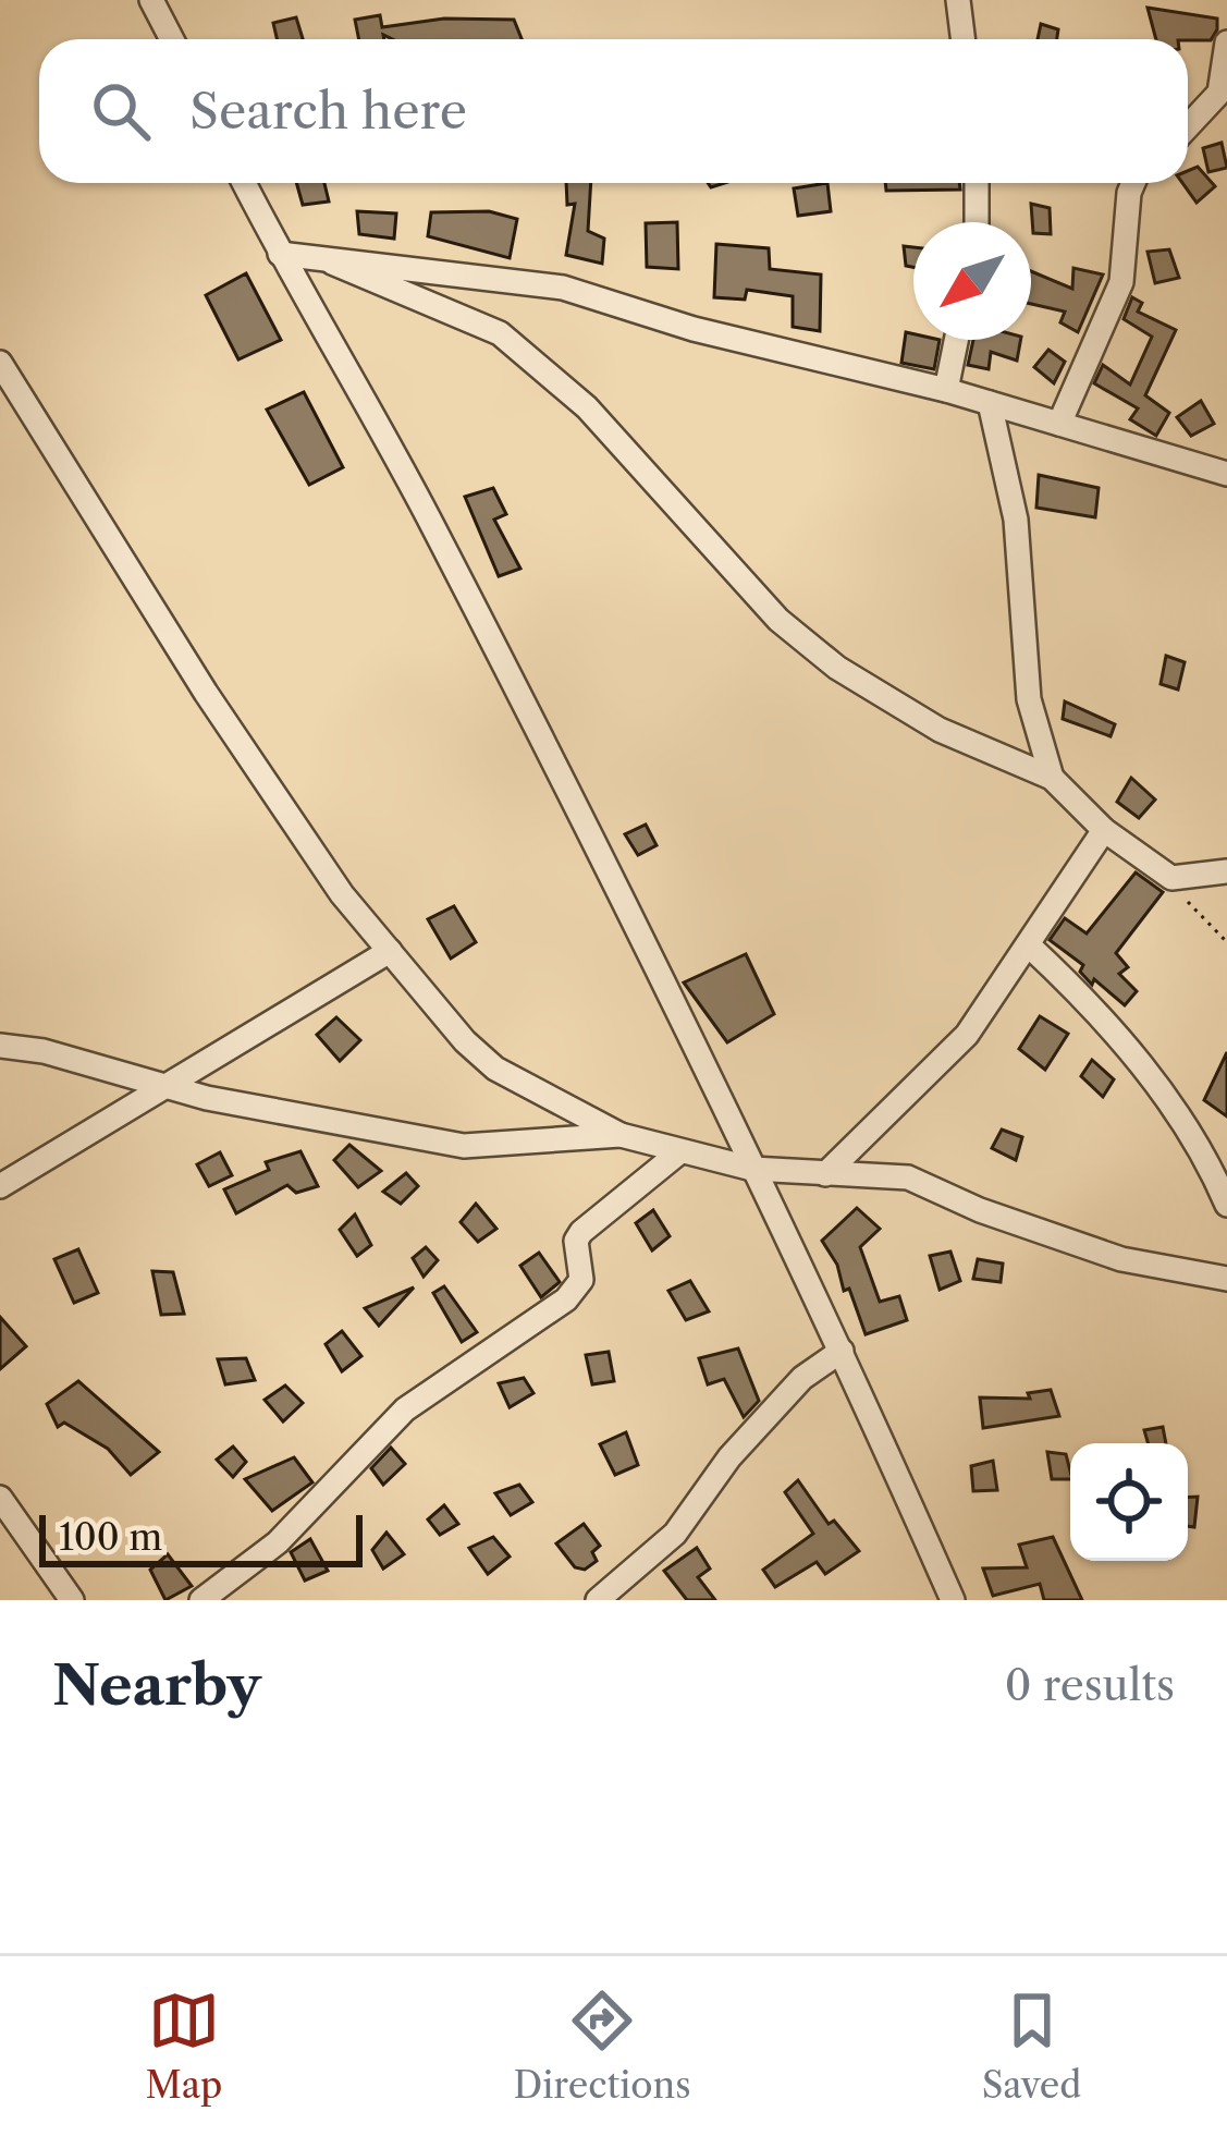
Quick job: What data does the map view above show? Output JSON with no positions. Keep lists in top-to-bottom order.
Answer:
{
  "scale_bar": "100 m",
  "north": "bottom left",
  "page": {
    "search": "Search here",
    "scale": "100 m",
    "heading": ["Nearby", "0 results"],
    "nav": ["Map", "Directions", "Saved"]
  }
}
